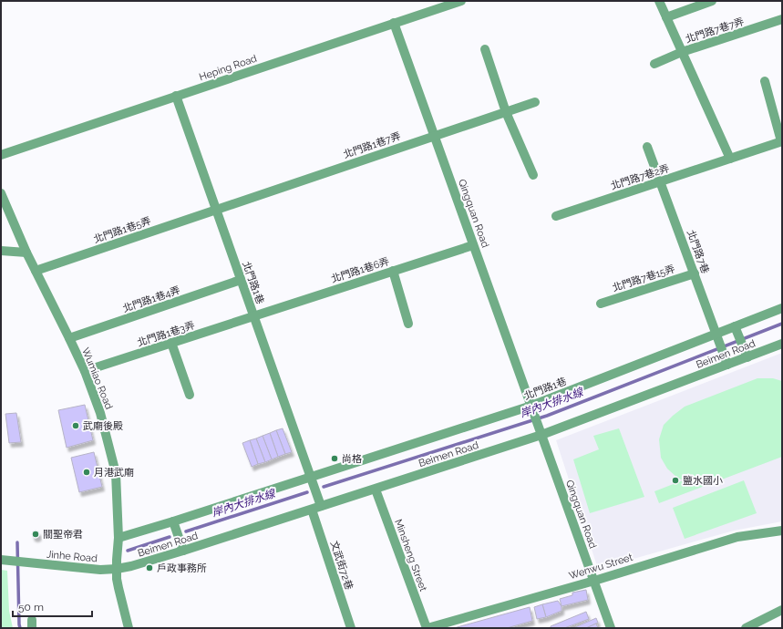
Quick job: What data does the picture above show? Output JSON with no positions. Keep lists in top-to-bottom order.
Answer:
{
  "streets": {
    "street": [
      "北門路7巷7弄",
      "Heping Road",
      "北門路1巷7弄",
      "北門路7巷2弄",
      "Qingquan Road",
      "北門路1巷5弄",
      "北門路7巷",
      "北門路1巷6弄",
      "北門路7巷15弄",
      "北門路1巷",
      "北門路1巷4弄",
      "北門路1巷3弄",
      "Beimen Road",
      "Wumiao Road",
      "Minsheng Street",
      "Jinhe Road",
      "文武街72巷",
      "Wenwu Street"
    ]
  },
  "crossings": [
    ["Heping Road", "Qingquan Road"],
    ["Heping Road", "北門路1巷"],
    ["北門路1巷7弄", "Qingquan Road"],
    ["北門路1巷7弄", "北門路1巷5弄"],
    ["北門路1巷7弄", "北門路1巷"],
    ["北門路7巷2弄", "北門路7巷"],
    ["Qingquan Road", "北門路1巷6弄"],
    ["Qingquan Road", "北門路1巷"],
    ["Qingquan Road", "Beimen Road"],
    ["Qingquan Road", "Wenwu Street"],
    ["北門路1巷5弄", "北門路1巷"],
    ["北門路1巷5弄", "Wumiao Road"],
    ["北門路7巷", "北門路7巷15弄"],
    ["北門路7巷", "北門路1巷"],
    ["北門路7巷", "Beimen Road"],
    ["北門路1巷6弄", "北門路1巷"],
    ["北門路1巷6弄", "北門路1巷3弄"],
    ["北門路1巷", "北門路1巷4弄"],
    ["北門路1巷", "北門路1巷3弄"],
    ["北門路1巷", "Beimen Road"],
    ["北門路1巷", "Wumiao Road"],
    ["北門路1巷", "文武街72巷"],
    ["北門路1巷4弄", "Wumiao Road"],
    ["北門路1巷3弄", "Wumiao Road"],
    ["Beimen Road", "Wumiao Road"],
    ["Beimen Road", "Minsheng Street"],
    ["Beimen Road", "Jinhe Road"],
    ["Beimen Road", "文武街72巷"],
    ["Wumiao Road", "Jinhe Road"],
    ["Minsheng Street", "Wenwu Street"]
  ],
  "water": ["岸內大排水線"],
  "places": [
    "武廟後殿",
    "尚格",
    "月港武廟",
    "鹽水國小",
    "關聖帝君",
    "戶政事務所"
  ],
  "scale_bar": "50 m"
}
